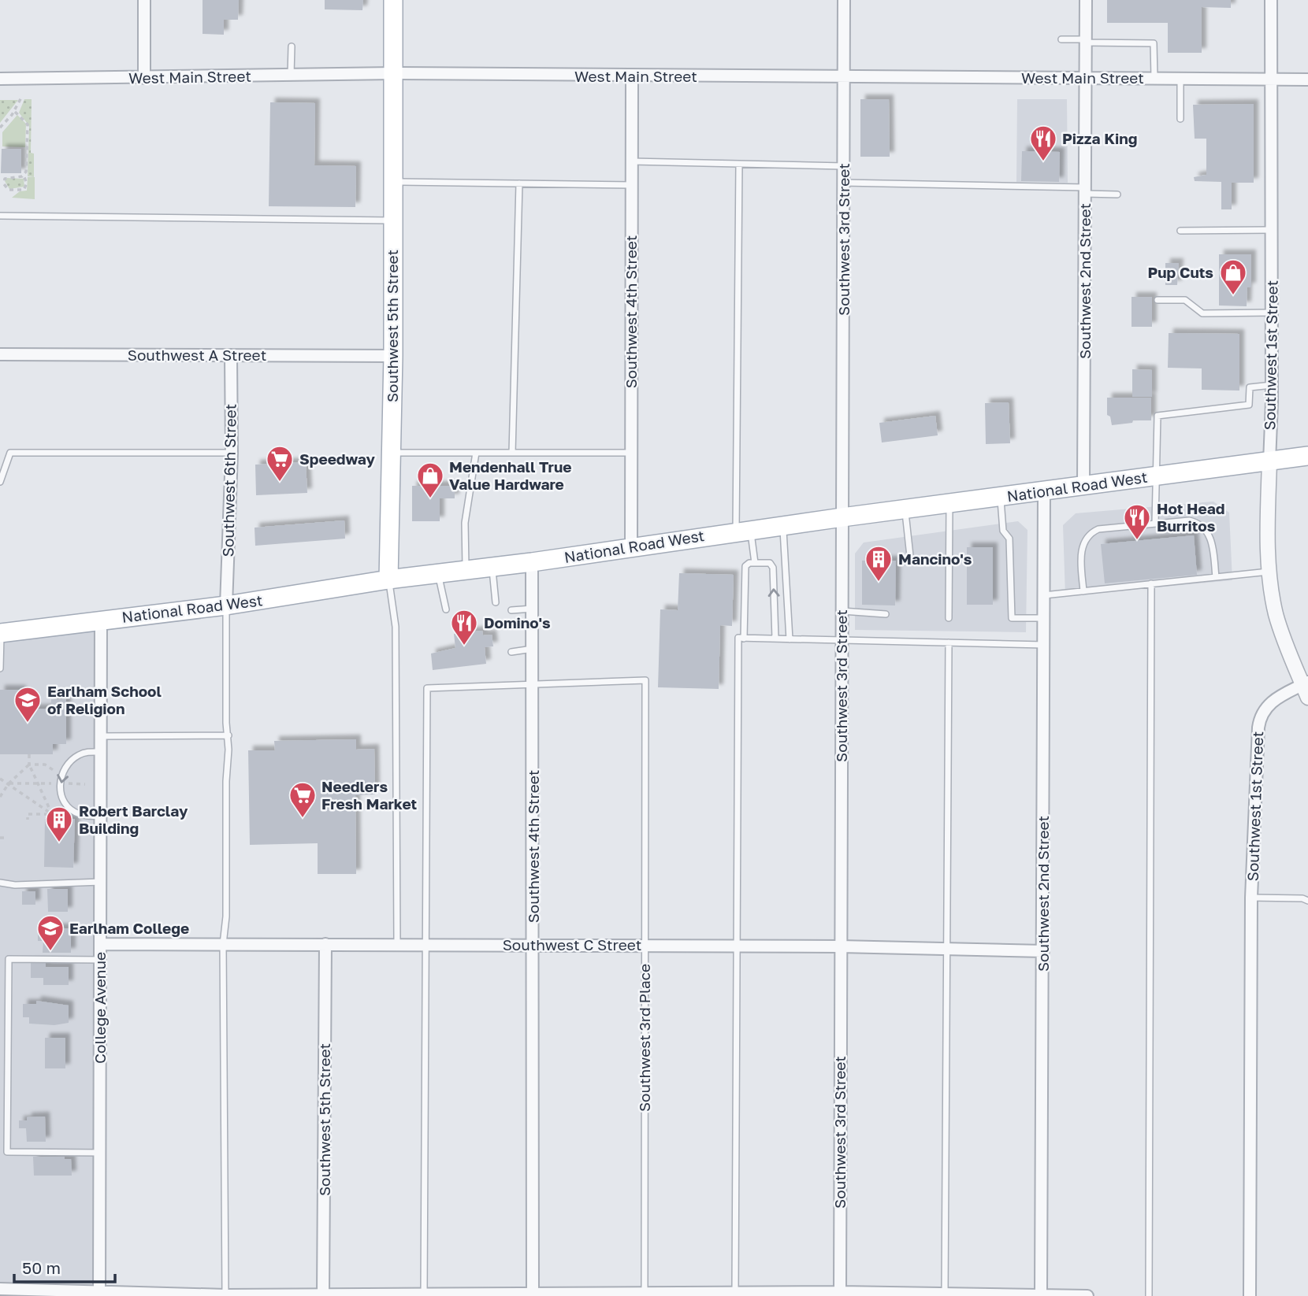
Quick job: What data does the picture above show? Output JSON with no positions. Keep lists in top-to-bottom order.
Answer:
{
  "streets": {
    "main road": ["Southwest 5th Street", "National Road West"],
    "street": [
      "West Main Street",
      "Southwest 3rd Street",
      "Southwest 2nd Street",
      "Southwest 4th Street",
      "Southwest A Street",
      "Southwest 1st Street",
      "Southwest 6th Street",
      "Southwest C Street",
      "College Avenue"
    ],
    "lane": ["Southwest 3rd Place"]
  },
  "crossings": [
    ["West Main Street", "Southwest 3rd Street"],
    ["West Main Street", "Southwest 2nd Street"],
    ["West Main Street", "Southwest 4th Street"],
    ["West Main Street", "Southwest 5th Street"],
    ["West Main Street", "Southwest 1st Street"],
    ["Southwest 3rd Street", "National Road West"],
    ["Southwest 3rd Street", "Southwest C Street"],
    ["Southwest 2nd Street", "National Road West"],
    ["Southwest 2nd Street", "Southwest C Street"],
    ["Southwest 4th Street", "National Road West"],
    ["Southwest 4th Street", "Southwest C Street"],
    ["Southwest 4th Street", "Southwest 3rd Place"],
    ["Southwest 5th Street", "Southwest A Street"],
    ["Southwest 5th Street", "National Road West"],
    ["Southwest 5th Street", "Southwest C Street"],
    ["Southwest A Street", "Southwest 6th Street"],
    ["Southwest 1st Street", "National Road West"],
    ["Southwest 6th Street", "National Road West"],
    ["National Road West", "College Avenue"],
    ["Southwest C Street", "College Avenue"],
    ["Southwest C Street", "Southwest 3rd Place"]
  ],
  "places": {
    "restaurant": ["Pizza King", "Hot Head Burritos", "Domino's"],
    "shop": ["Pup Cuts", "Mendenhall True Value Hardware"],
    "supermarket": ["Speedway", "Needlers Fresh Market"],
    "building": ["Mancino's", "Robert Barclay Building"],
    "school or university": ["Earlham School of Religion", "Earlham College"]
  },
  "scale_bar": "50 m"
}
